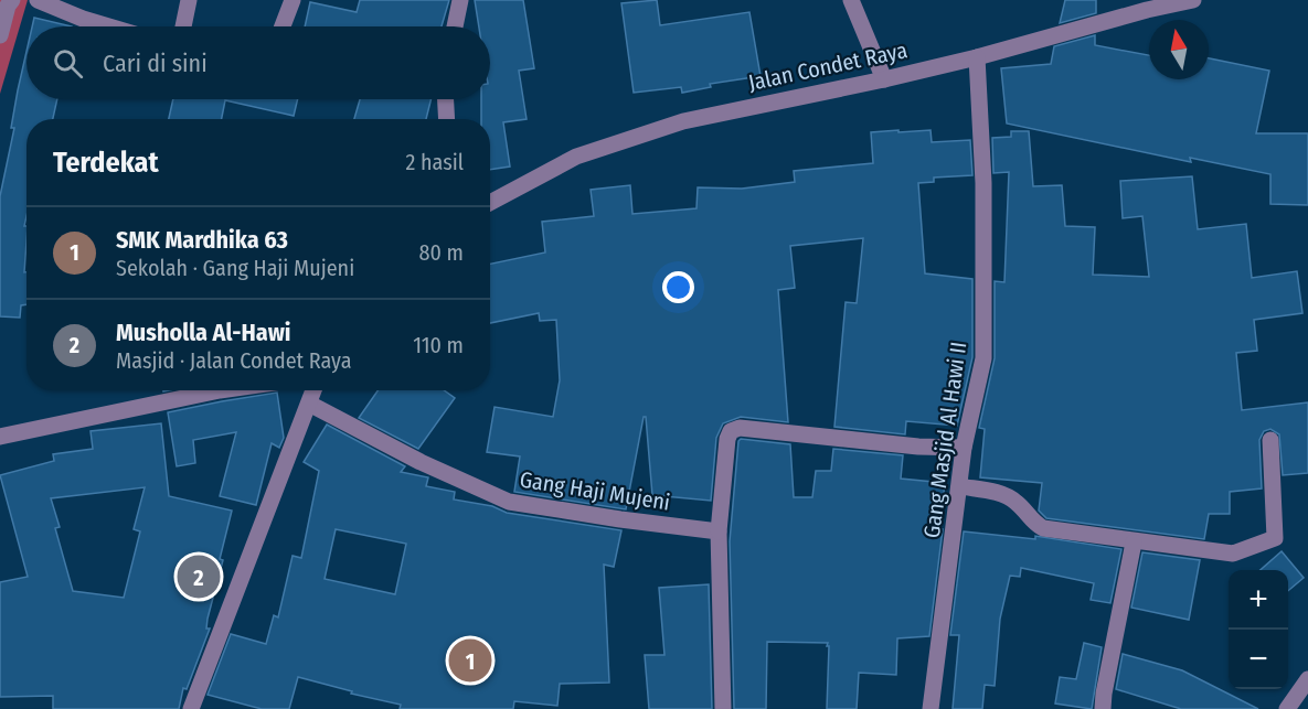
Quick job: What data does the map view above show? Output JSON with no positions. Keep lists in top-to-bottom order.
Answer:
{
  "streets": {
    "street": ["Jalan Condet Raya", "Gang Masjid Al Hawi II", "Gang Haji Mujeni"]
  },
  "crossings": [
    ["Jalan Condet Raya", "Gang Masjid Al Hawi II"]
  ],
  "north": "top",
  "page": {
    "search": "Cari di sini",
    "heading": ["Terdekat", "2 hasil"],
    "list": [
      {
        "mark": "1",
        "name": "SMK Mardhika 63",
        "note": "Sekolah · Gang Haji Mujeni",
        "value": "80 m"
      },
      {
        "mark": "2",
        "name": "Musholla Al-Hawi",
        "note": "Masjid · Jalan Condet Raya",
        "value": "110 m"
      }
    ],
    "pins": ["2", "1"],
    "map_buttons": ["+", "−"]
  }
}
